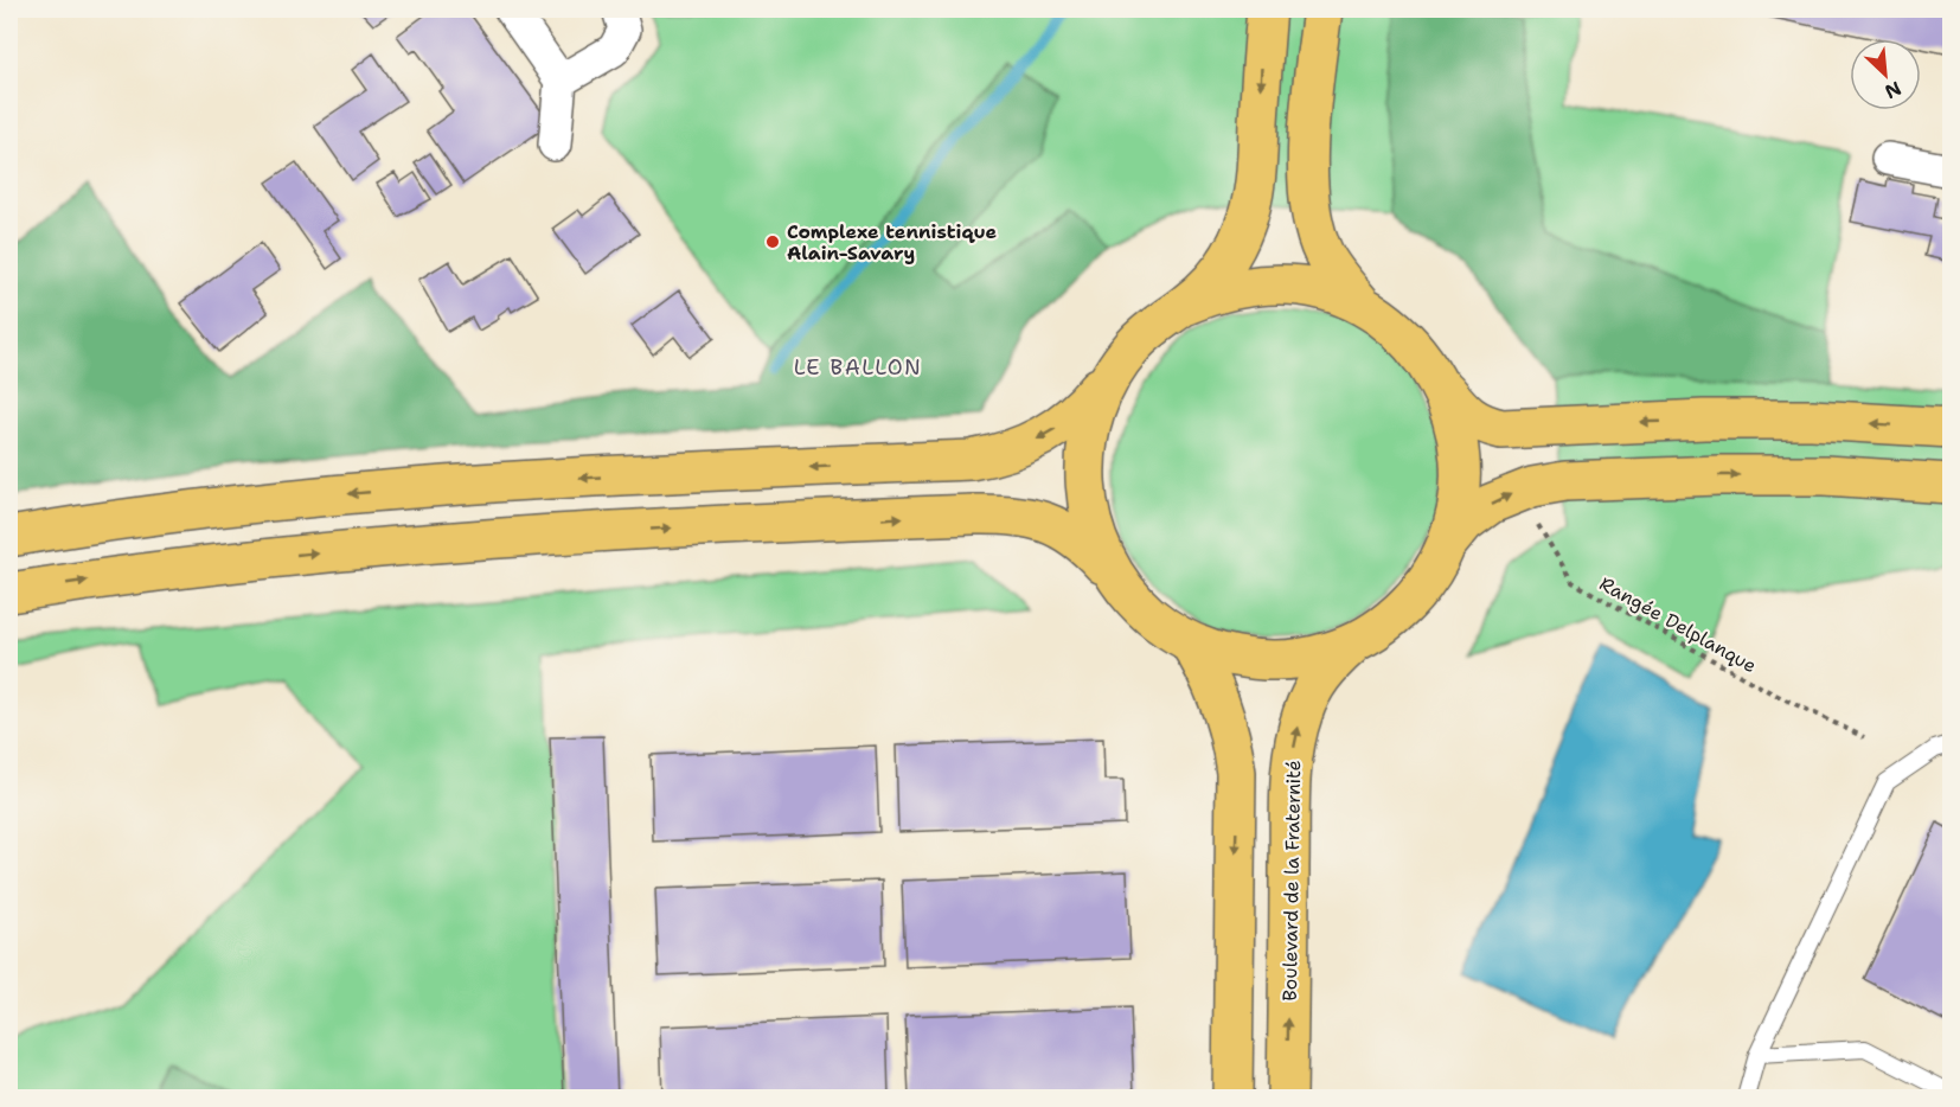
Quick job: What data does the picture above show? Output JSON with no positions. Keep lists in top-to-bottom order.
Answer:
{
  "streets": {
    "main road": ["Boulevard de la Fraternité"],
    "path": ["Rangée Delplanque"]
  },
  "districts": ["LE BALLON"],
  "places": ["Complexe tennistique Alain-Savary"],
  "north": "bottom right"
}
